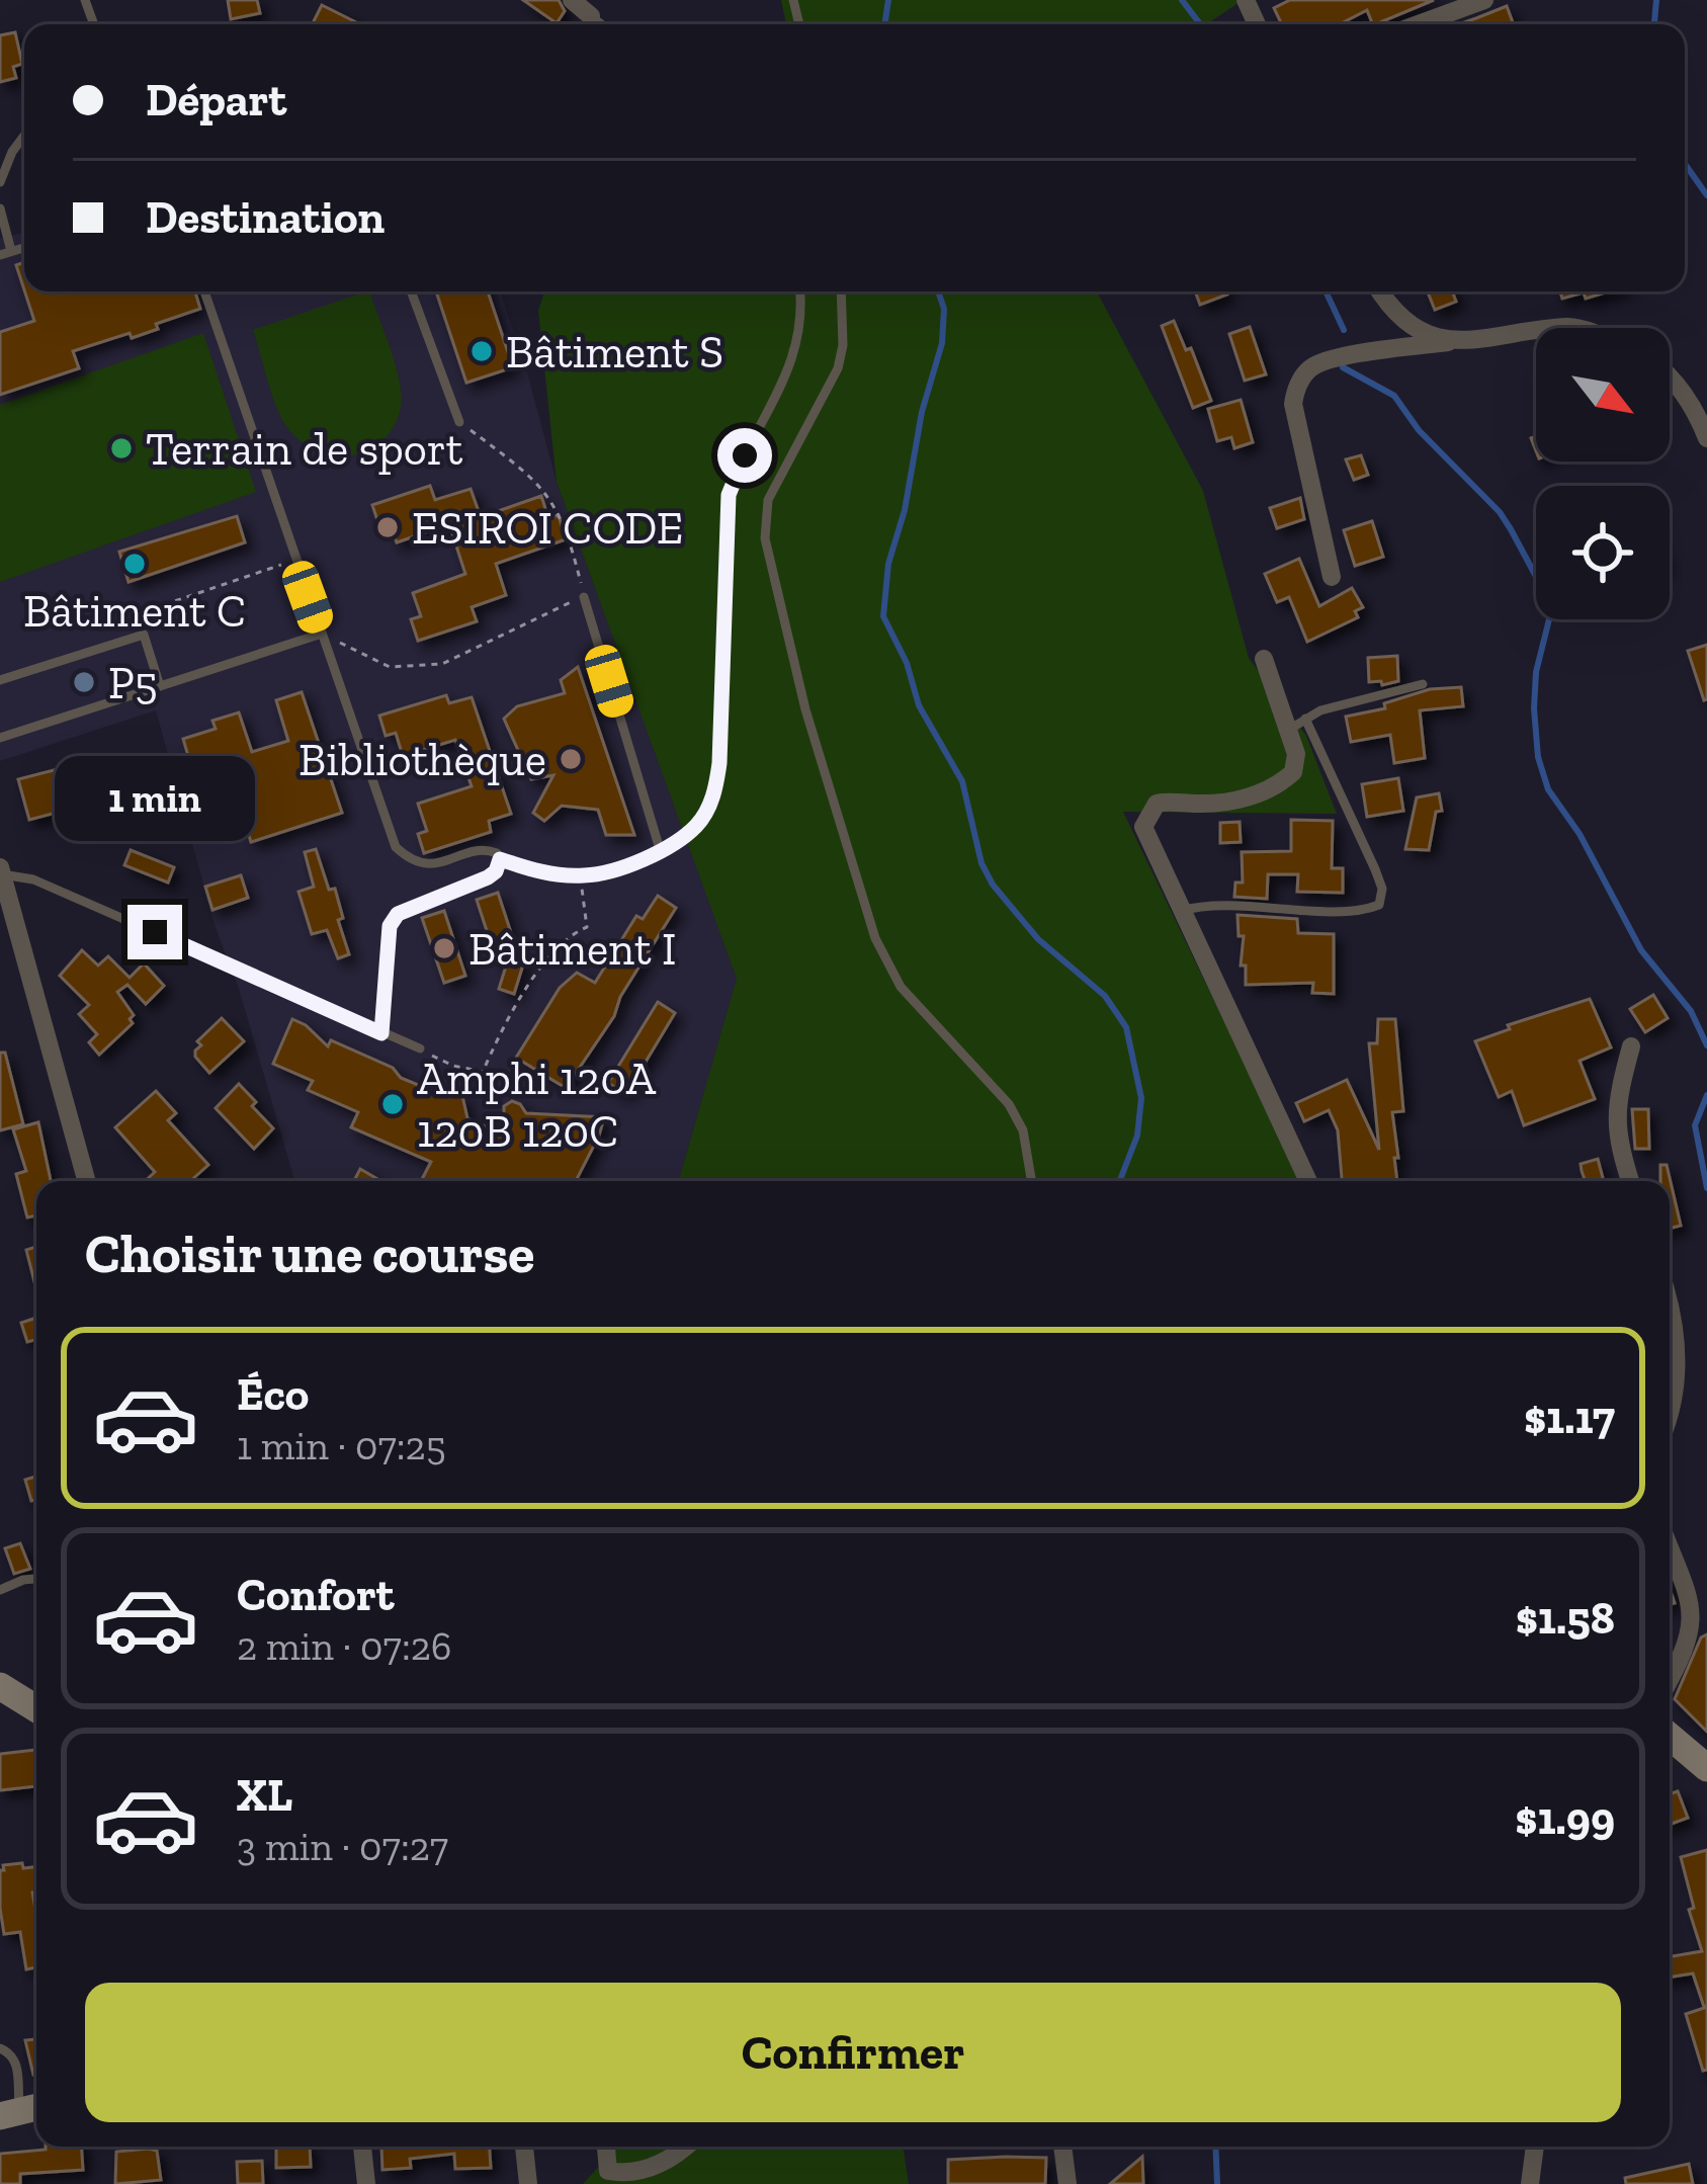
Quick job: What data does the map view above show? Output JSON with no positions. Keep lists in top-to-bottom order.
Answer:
{
  "places": [
    "Bâtiment S",
    "Terrain de sport",
    "ESIROI CODE",
    "Bâtiment C",
    "P5",
    "Bibliothèque",
    "Bâtiment I",
    "Amphi 120A 120B 120C"
  ],
  "north": "bottom right",
  "page": {
    "banner": ["Départ", "Destination"],
    "bubble": "1 min",
    "heading": "Choisir une course",
    "list": [
      {
        "name": "Éco",
        "note": "1 min · 07:25",
        "value": "$1.17"
      },
      {
        "name": "Confort",
        "note": "2 min · 07:26",
        "value": "$1.58"
      },
      {
        "name": "XL",
        "note": "3 min · 07:27",
        "value": "$1.99"
      }
    ],
    "buttons": "Confirmer"
  }
}
